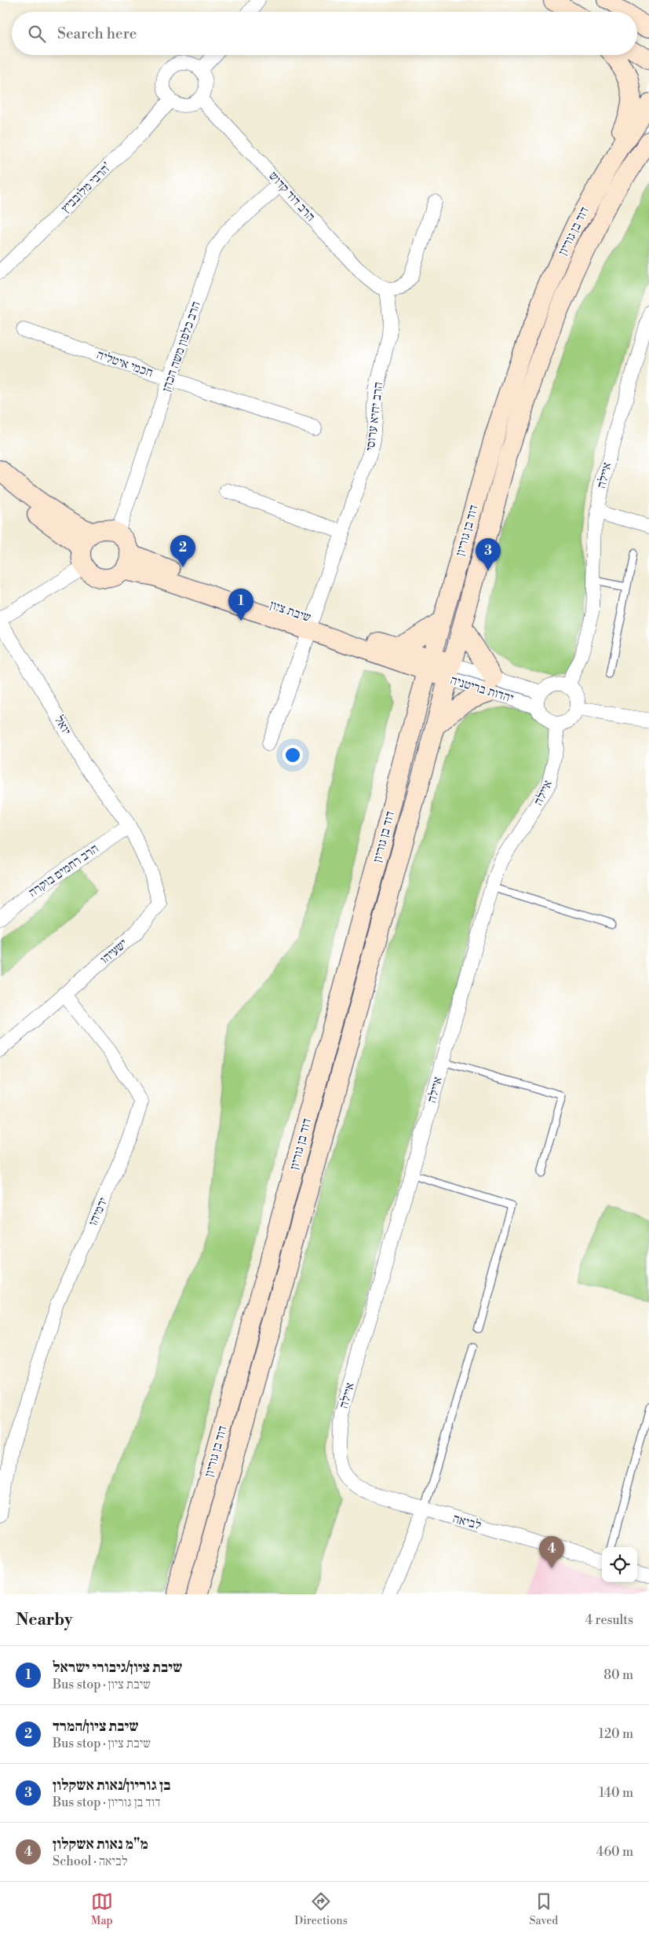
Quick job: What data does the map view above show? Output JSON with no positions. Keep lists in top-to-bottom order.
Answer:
{
  "streets": {
    "main road": ["דוד בן גוריון", "שיבת ציון", "יהדות בריטניה"],
    "street": [
      "הרבי מלובביץ'",
      "הרב דוד קדוש",
      "הרב כלפון משה הכהן",
      "חכמי איטליה",
      "הרב יחיא ערוסי",
      "איילה",
      "יואל",
      "הרב רחמים בוקרה",
      "ישעיהו",
      "ירמיהו",
      "לביאה"
    ]
  },
  "crossings": [
    ["הרבי מלובביץ'", "הרב דוד קדוש"],
    ["הרב דוד קדוש", "הרב כלפון משה הכהן"],
    ["הרב דוד קדוש", "הרב יחיא ערוסי"],
    ["דוד בן גוריון", "שיבת ציון"],
    ["דוד בן גוריון", "יהדות בריטניה"],
    ["הרב כלפון משה הכהן", "חכמי איטליה"],
    ["הרב כלפון משה הכהן", "שיבת ציון"],
    ["הרב יחיא ערוסי", "שיבת ציון"],
    ["איילה", "יהדות בריטניה"],
    ["איילה", "לביאה"],
    ["שיבת ציון", "יהדות בריטניה"],
    ["יואל", "הרב רחמים בוקרה"],
    ["יואל", "ישעיהו"],
    ["הרב רחמים בוקרה", "ישעיהו"],
    ["ישעיהו", "ירמיהו"]
  ],
  "page": {
    "search": "Search here",
    "pins": [
      "2",
      "3",
      "1",
      "4"
    ],
    "heading": ["Nearby", "4 results"],
    "list": [
      {
        "mark": "1",
        "name": "שיבת ציון/גיבורי ישראל",
        "note": "Bus stop · שיבת ציון",
        "value": "80 m"
      },
      {
        "mark": "2",
        "name": "שיבת ציון/המרד",
        "note": "Bus stop · שיבת ציון",
        "value": "120 m"
      },
      {
        "mark": "3",
        "name": "בן גוריון/נאות אשקלון",
        "note": "Bus stop · דוד בן גוריון",
        "value": "140 m"
      },
      {
        "mark": "4",
        "name": "מ\"מ נאות אשקלון",
        "note": "School · לביאה",
        "value": "460 m"
      }
    ],
    "nav": ["Map", "Directions", "Saved"]
  }
}
